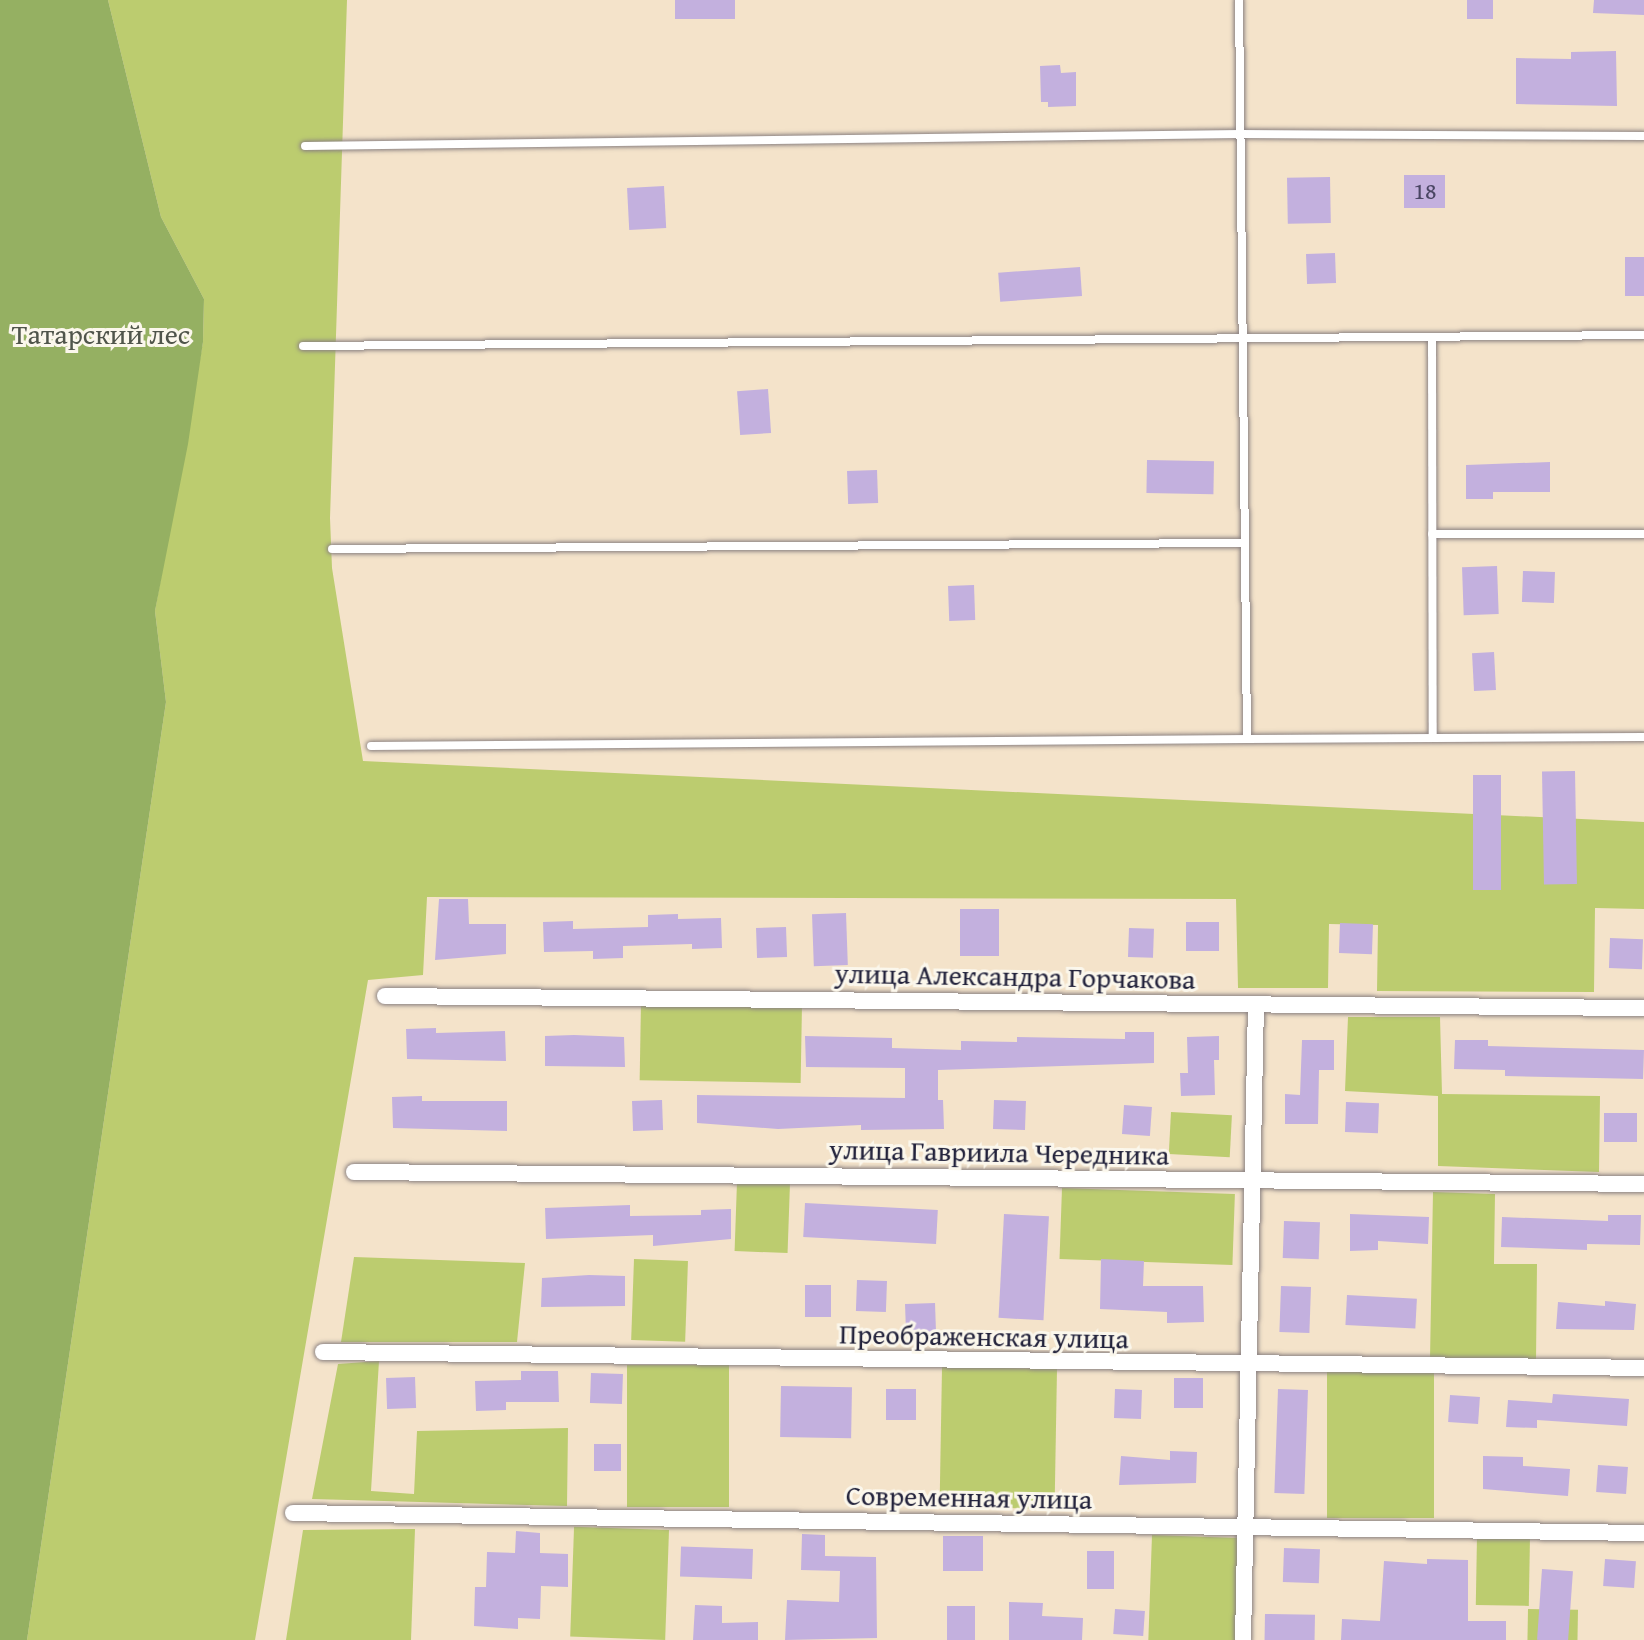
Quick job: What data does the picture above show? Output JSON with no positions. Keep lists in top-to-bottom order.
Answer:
{
  "streets": {
    "street": [
      "улица Александра Горчакова",
      "улица Гавриила Чередника",
      "Преображенская улица",
      "Современная улица"
    ]
  },
  "parks": ["Татарский лес"],
  "house_numbers": ["18"]
}
